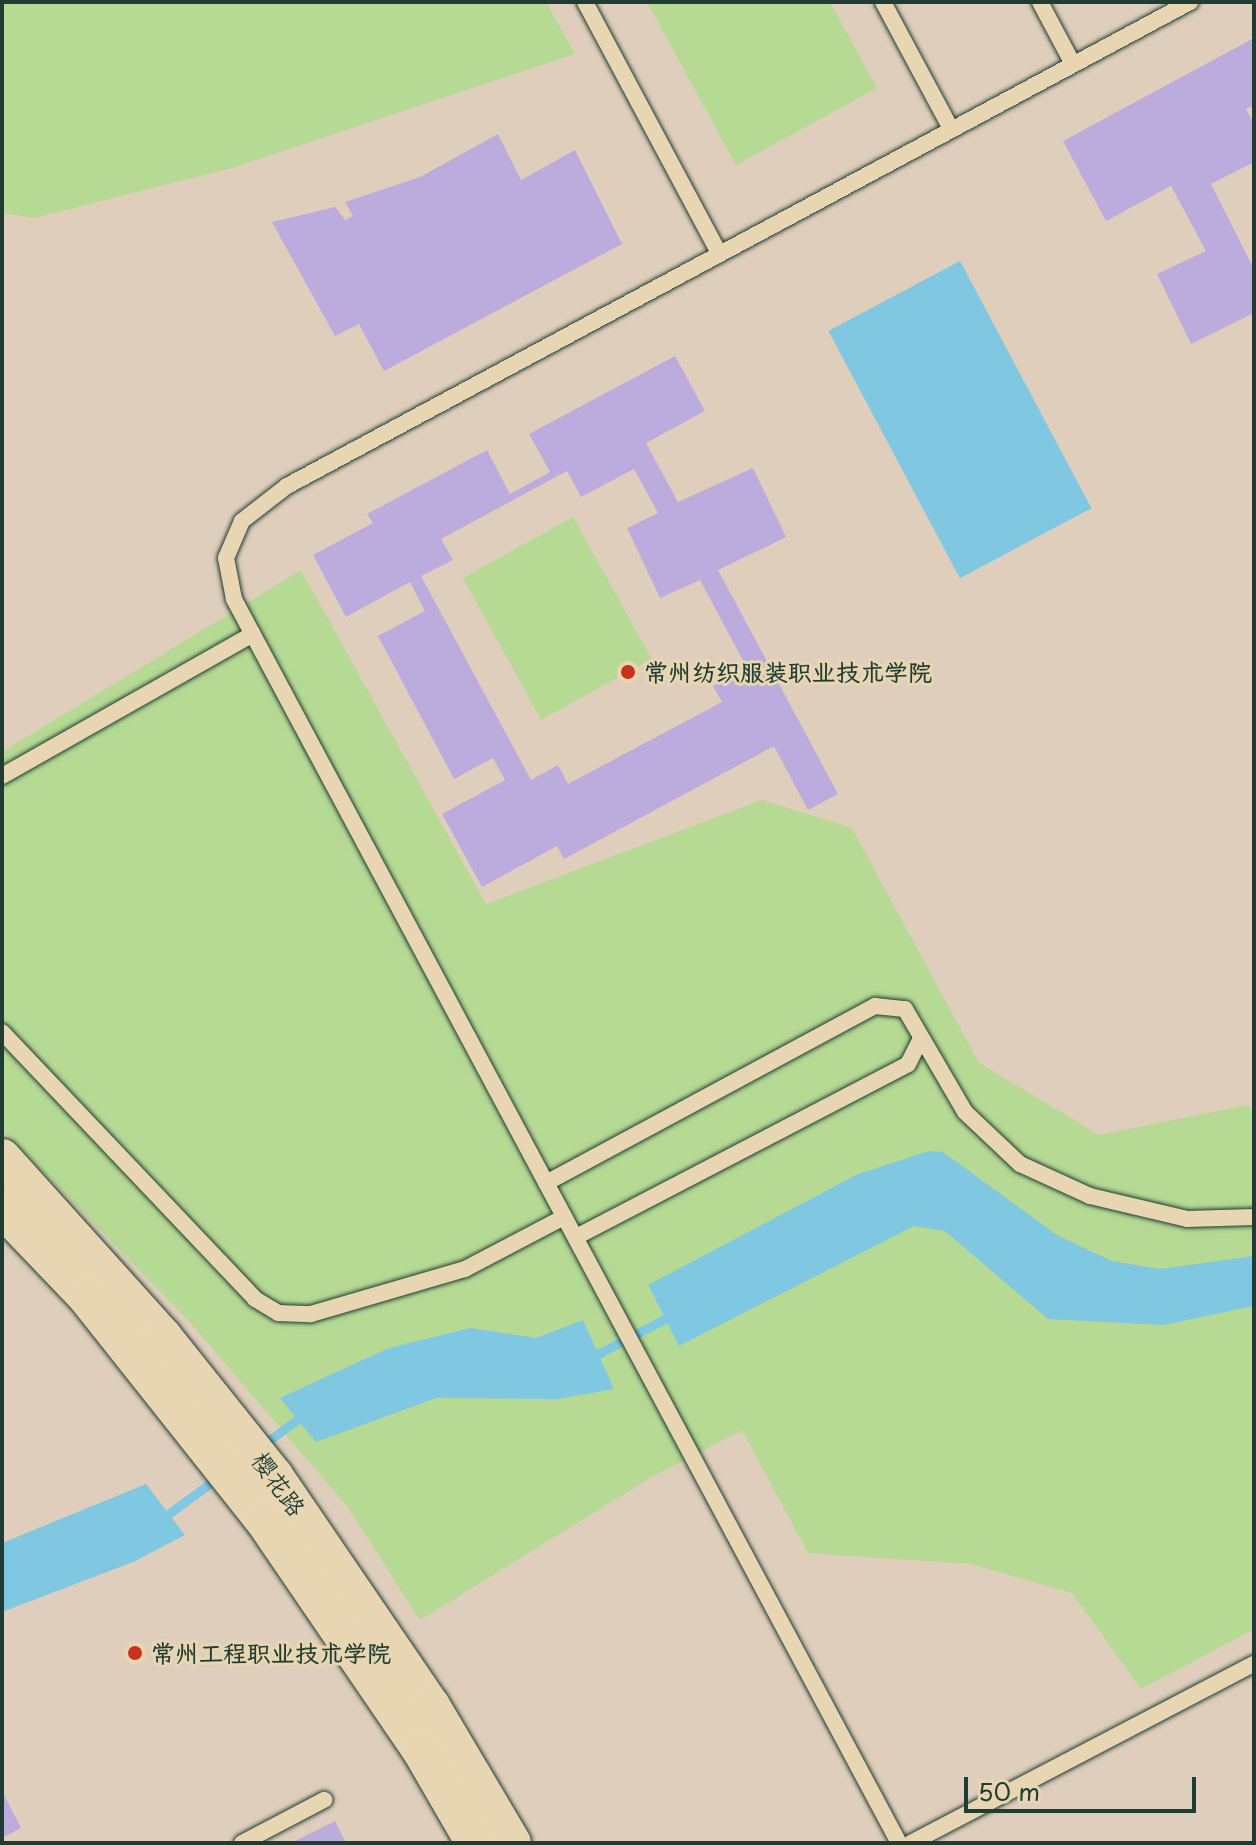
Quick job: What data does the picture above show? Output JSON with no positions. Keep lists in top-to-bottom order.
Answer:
{
  "streets": {
    "street": ["樱花路"]
  },
  "places": ["常州纺织服装职业技术学院", "常州工程职业技术学院"],
  "scale_bar": "50 m"
}
